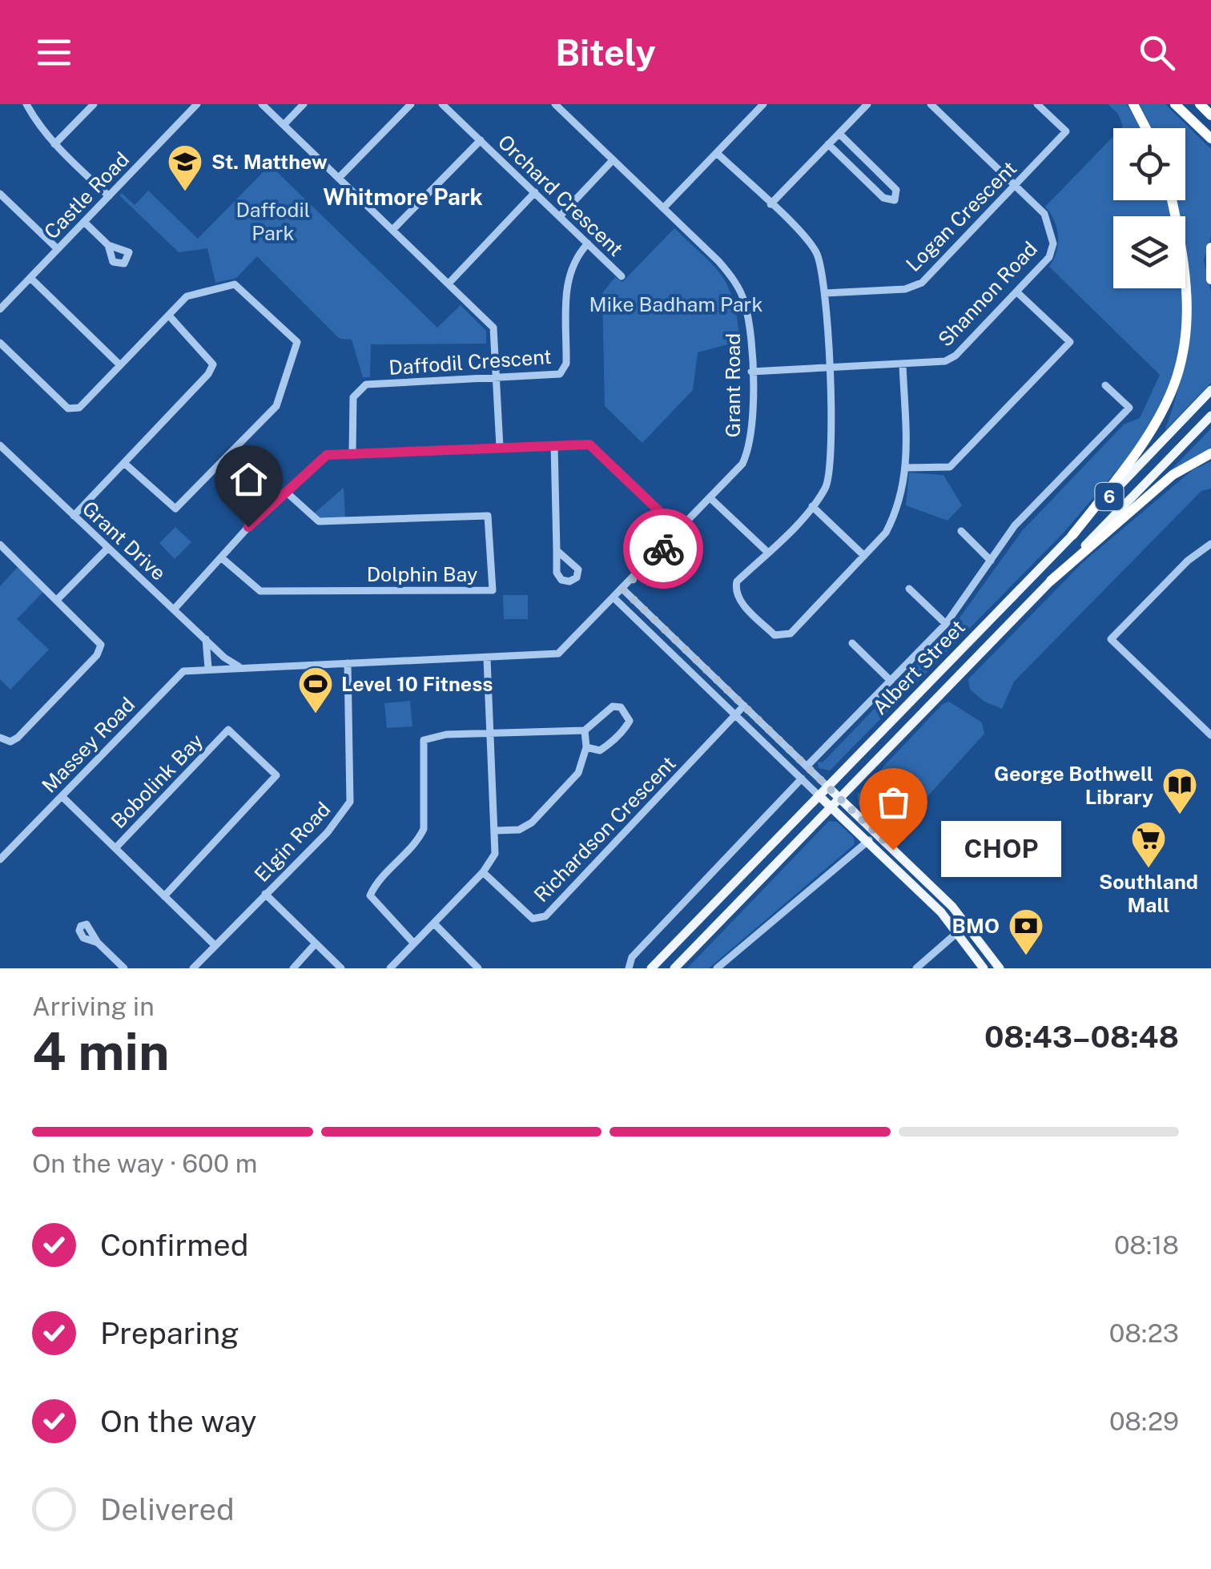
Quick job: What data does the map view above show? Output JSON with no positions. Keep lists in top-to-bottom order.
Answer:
{
  "streets": {
    "main road": ["6", "Albert Street"],
    "street": [
      "Castle Road",
      "Orchard Crescent",
      "Logan Crescent",
      "Shannon Road",
      "Daffodil Crescent",
      "Grant Road",
      "Grant Drive",
      "Dolphin Bay",
      "Massey Road",
      "Bobolink Bay",
      "Richardson Crescent",
      "Elgin Road"
    ]
  },
  "crossings": [
    ["Orchard Crescent", "Daffodil Crescent"],
    ["Logan Crescent", "Shannon Road"],
    ["Shannon Road", "Grant Road"],
    ["Grant Road", "Grant Drive"],
    ["Grant Road", "Massey Road"],
    ["Grant Road", "Elgin Road"]
  ],
  "districts": ["Whitmore Park"],
  "parks": ["Daffodil Park", "Mike Badham Park"],
  "places": {
    "school or university": ["St. Matthew"],
    "sports": ["Level 10 Fitness"],
    "library": ["George Bothwell Library"],
    "other": ["CHOP"],
    "supermarket": ["Southland Mall"],
    "bank": ["BMO"]
  },
  "page": {
    "header": "Bitely",
    "bubble": "CHOP",
    "heading": ["4 min", "Arriving in", "08:43–08:48"],
    "bar": "On the way · 600 m",
    "list": [
      ["Confirmed", "08:18"],
      ["Preparing", "08:23"],
      ["On the way", "08:29"],
      "Delivered"
    ]
  }
}
